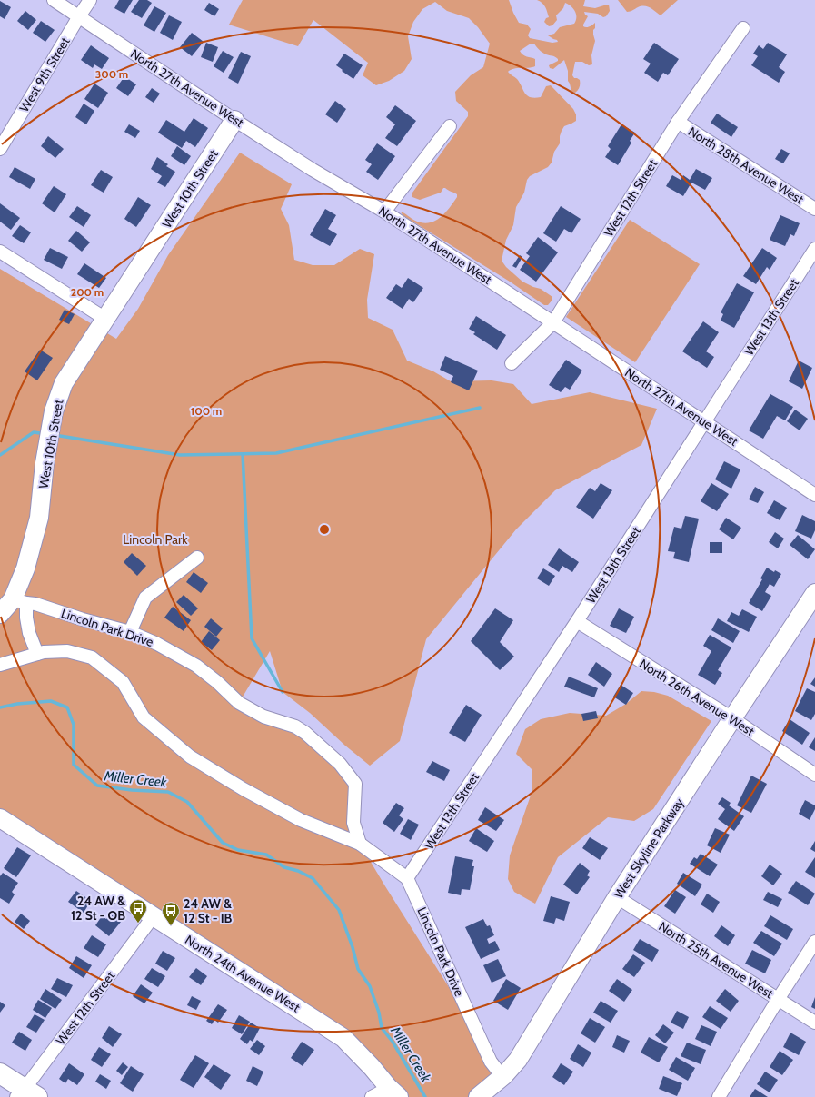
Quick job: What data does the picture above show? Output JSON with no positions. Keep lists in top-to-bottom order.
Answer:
{
  "streets": {
    "street": [
      "West 9th Street",
      "North 27th Avenue West",
      "North 28th Avenue West",
      "West 10th Street",
      "West 12th Street",
      "West 13th Street",
      "Lincoln Park Drive",
      "North 26th Avenue West",
      "West Skyline Parkway",
      "North 25th Avenue West",
      "North 24th Avenue West"
    ]
  },
  "crossings": [
    ["West 9th Street", "North 27th Avenue West"],
    ["North 27th Avenue West", "West 10th Street"],
    ["North 27th Avenue West", "West 12th Street"],
    ["North 27th Avenue West", "West 13th Street"],
    ["North 28th Avenue West", "West 12th Street"],
    ["West 10th Street", "Lincoln Park Drive"],
    ["West 12th Street", "North 24th Avenue West"],
    ["West 13th Street", "Lincoln Park Drive"],
    ["West 13th Street", "North 26th Avenue West"],
    ["Lincoln Park Drive", "West Skyline Parkway"],
    ["North 26th Avenue West", "West Skyline Parkway"],
    ["West Skyline Parkway", "North 25th Avenue West"]
  ],
  "water": ["Miller Creek"],
  "parks": ["Lincoln Park"],
  "places": {
    "bus stop": ["24 AW & 12 St - OB", "24 AW & 12 St - IB"]
  },
  "rings": ["300 m", "200 m", "100 m"]
}
